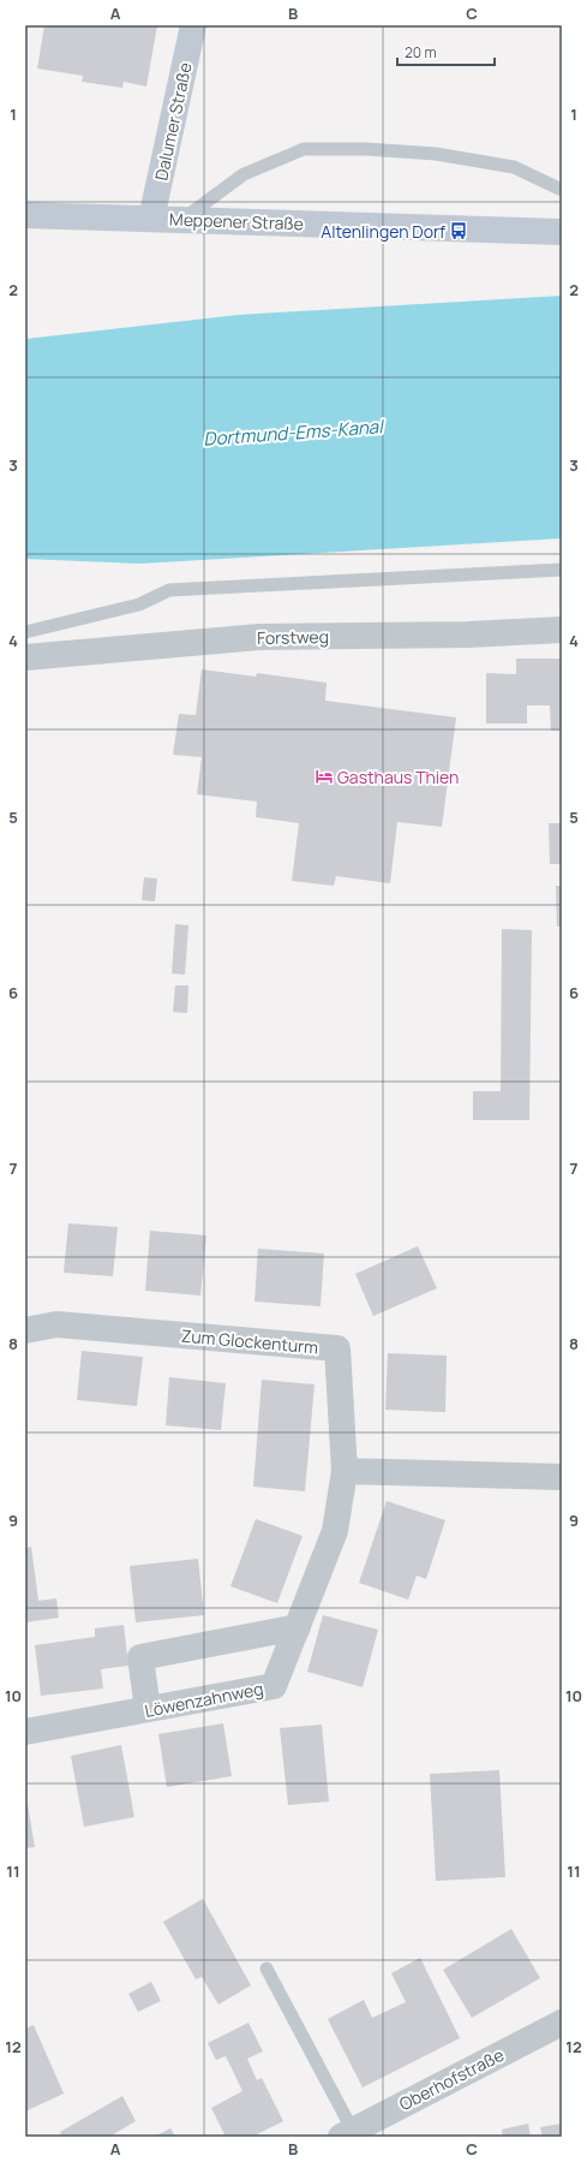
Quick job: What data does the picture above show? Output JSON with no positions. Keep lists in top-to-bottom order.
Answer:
{
  "streets": {
    "main road": ["Dalumer Straße", "Meppener Straße"],
    "street": [
      "Forstweg",
      "Zum Glockenturm",
      "Löwenzahnweg",
      "Oberhofstraße"
    ]
  },
  "crossings": [
    ["Dalumer Straße", "Meppener Straße"],
    ["Zum Glockenturm", "Löwenzahnweg"]
  ],
  "water": ["Dortmund-Ems-Kanal"],
  "places": {
    "bus stop": ["Altenlingen Dorf"],
    "hotel": ["Gasthaus Thien"]
  },
  "scale_bar": "20 m",
  "grid": {
    "columns": ["A", "B", "C"],
    "rows": [
      "1",
      "2",
      "3",
      "4",
      "5",
      "6",
      "7",
      "8",
      "9",
      "10",
      "11",
      "12"
    ]
  }
}
